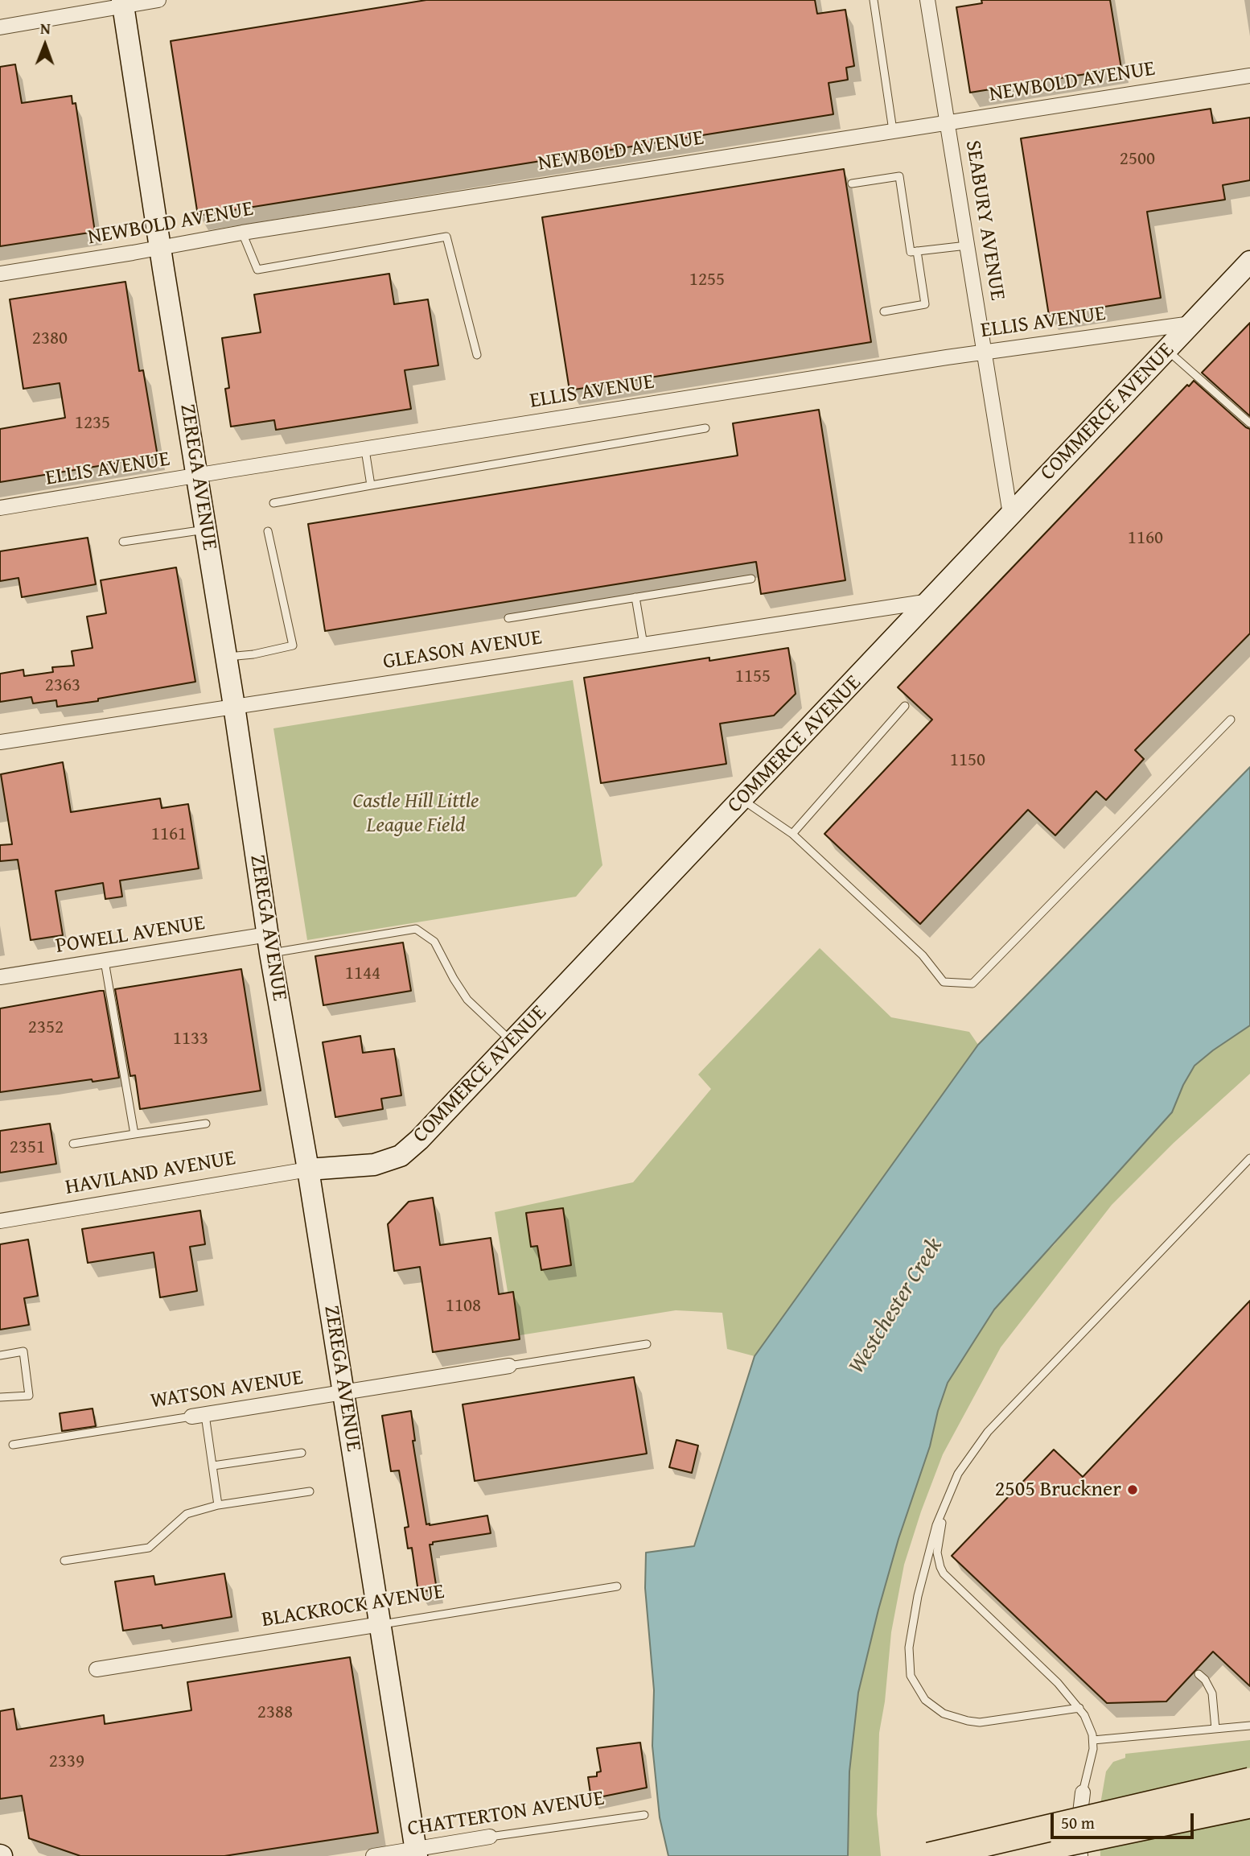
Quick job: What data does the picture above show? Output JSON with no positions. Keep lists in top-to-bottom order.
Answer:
{
  "streets": {
    "main road": ["COMMERCE AVENUE", "ZEREGA AVENUE"],
    "street": [
      "NEWBOLD AVENUE",
      "SEABURY AVENUE",
      "ELLIS AVENUE",
      "GLEASON AVENUE",
      "POWELL AVENUE",
      "HAVILAND AVENUE",
      "WATSON AVENUE",
      "BLACKROCK AVENUE",
      "CHATTERTON AVENUE"
    ]
  },
  "crossings": [
    ["NEWBOLD AVENUE", "SEABURY AVENUE"],
    ["NEWBOLD AVENUE", "ZEREGA AVENUE"],
    ["SEABURY AVENUE", "ELLIS AVENUE"],
    ["SEABURY AVENUE", "COMMERCE AVENUE"],
    ["ELLIS AVENUE", "COMMERCE AVENUE"],
    ["ELLIS AVENUE", "ZEREGA AVENUE"],
    ["COMMERCE AVENUE", "ZEREGA AVENUE"],
    ["COMMERCE AVENUE", "GLEASON AVENUE"],
    ["COMMERCE AVENUE", "HAVILAND AVENUE"],
    ["ZEREGA AVENUE", "GLEASON AVENUE"],
    ["ZEREGA AVENUE", "POWELL AVENUE"],
    ["ZEREGA AVENUE", "HAVILAND AVENUE"],
    ["ZEREGA AVENUE", "WATSON AVENUE"],
    ["ZEREGA AVENUE", "BLACKROCK AVENUE"],
    ["ZEREGA AVENUE", "CHATTERTON AVENUE"]
  ],
  "water": ["Westchester Creek"],
  "parks": ["Castle Hill Little League Field"],
  "places": ["2505 Bruckner"],
  "house_numbers": [
    "2500",
    "1255",
    "2380",
    "1235",
    "1160",
    "1155",
    "2363",
    "1150",
    "1161",
    "1144",
    "2352",
    "1133",
    "2351",
    "1108",
    "2388",
    "2339"
  ],
  "scale_bar": "50 m",
  "north": "top"
}
